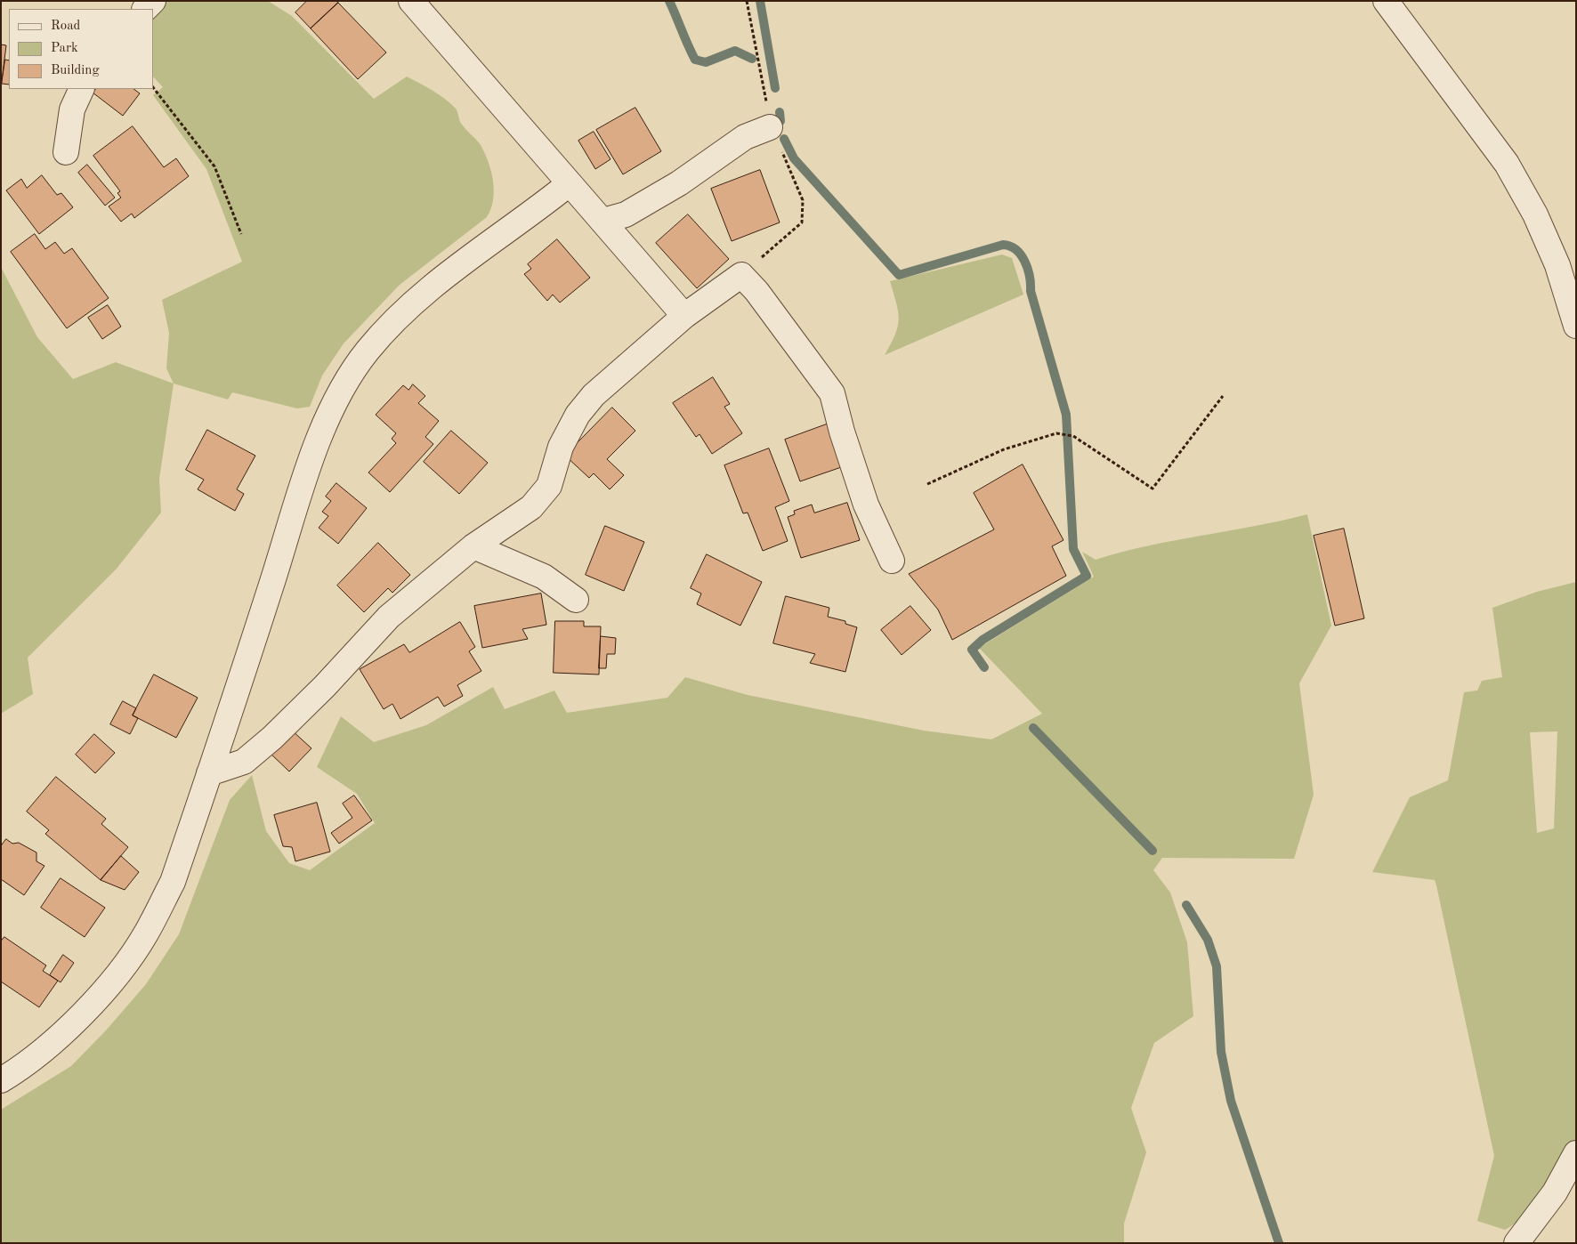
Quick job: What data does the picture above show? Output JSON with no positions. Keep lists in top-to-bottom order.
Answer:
{
  "legend": ["Road", "Park", "Building"]
}
